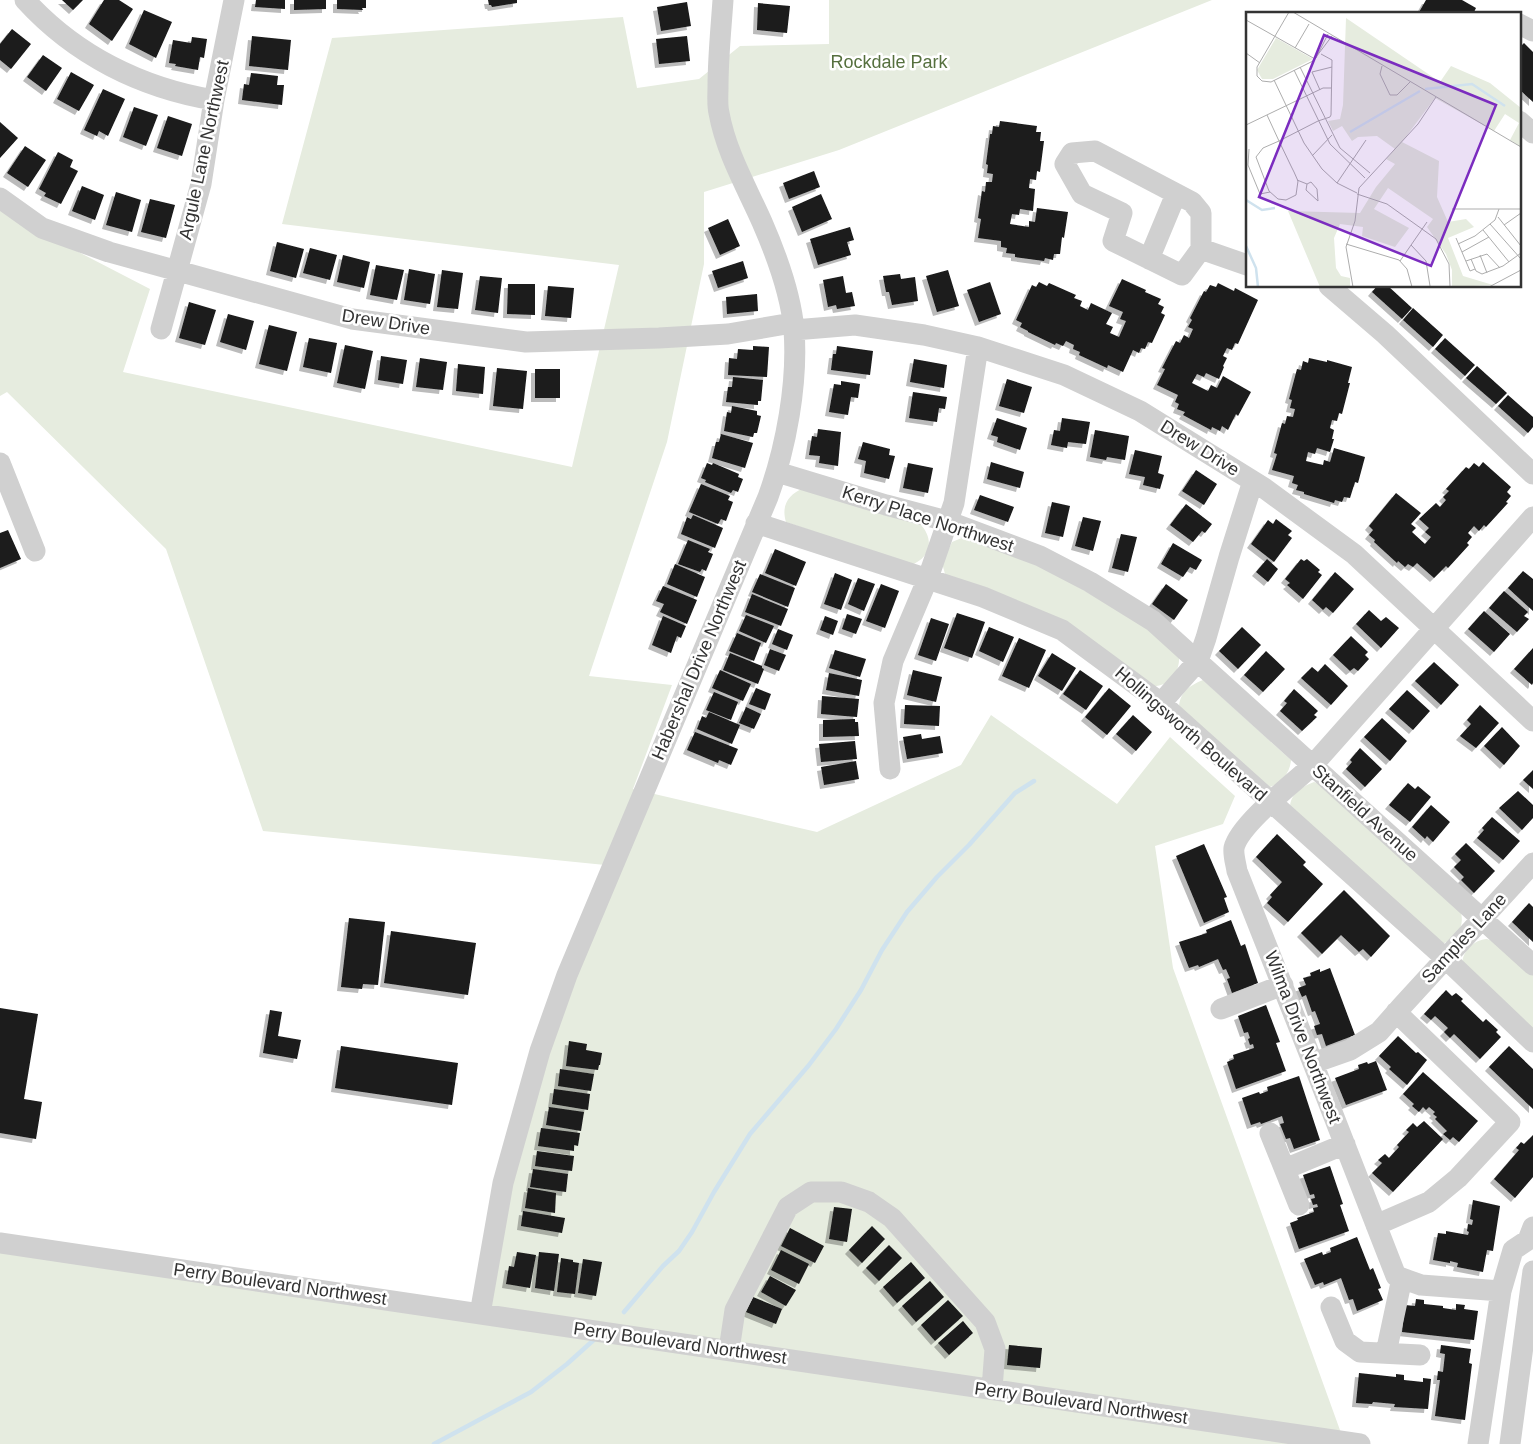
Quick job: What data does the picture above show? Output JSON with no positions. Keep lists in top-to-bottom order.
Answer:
{
  "streets": {
    "street": [
      "Argule Lane Northwest",
      "Drew Drive",
      "Kerry Place Northwest",
      "Habershal Drive Northwest",
      "Hollingsworth Boulevard",
      "Stanfield Avenue",
      "Samples Lane",
      "Wilma Drive Northwest",
      "Perry Boulevard Northwest"
    ]
  },
  "crossings": [
    ["Argule Lane Northwest", "Drew Drive"],
    ["Drew Drive", "Habershal Drive Northwest"],
    ["Drew Drive", "Wilma Drive Northwest"],
    ["Kerry Place Northwest", "Habershal Drive Northwest"],
    ["Kerry Place Northwest", "Stanfield Avenue"],
    ["Habershal Drive Northwest", "Hollingsworth Boulevard"],
    ["Habershal Drive Northwest", "Perry Boulevard Northwest"],
    ["Hollingsworth Boulevard", "Samples Lane"],
    ["Hollingsworth Boulevard", "Wilma Drive Northwest"],
    ["Stanfield Avenue", "Samples Lane"],
    ["Stanfield Avenue", "Wilma Drive Northwest"],
    ["Samples Lane", "Wilma Drive Northwest"]
  ],
  "parks": ["Rockdale Park"]
}
